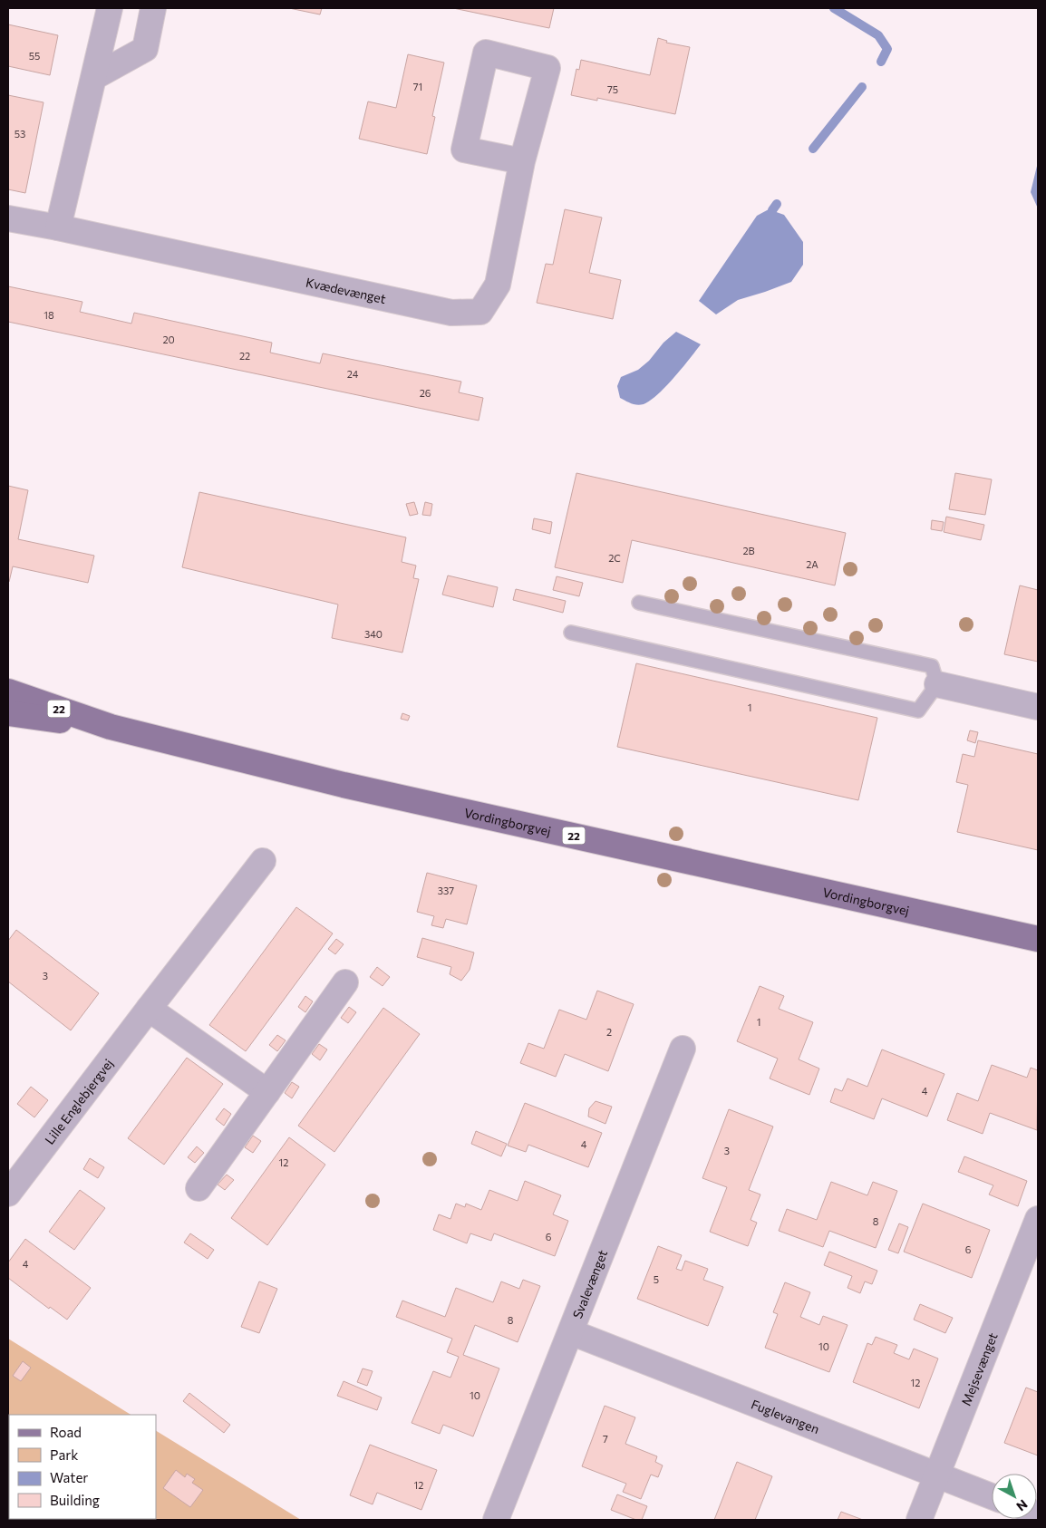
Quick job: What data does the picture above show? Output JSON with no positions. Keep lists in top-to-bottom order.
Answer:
{
  "streets": {
    "main road": ["22", "Vordingborgvej"],
    "street": [
      "Kvædevænget",
      "Lille Englebjergvej",
      "Svalevænget",
      "Mejsevænget",
      "Fuglevangen"
    ]
  },
  "crossings": [
    ["Svalevænget", "Fuglevangen"],
    ["Mejsevænget", "Fuglevangen"]
  ],
  "house_numbers": [
    "55",
    "71",
    "75",
    "53",
    "18",
    "20",
    "22",
    "24",
    "26",
    "2B",
    "2C",
    "2A",
    "340",
    "1",
    "337",
    "3",
    "1",
    "2",
    "4",
    "4",
    "3",
    "12",
    "8",
    "6",
    "6",
    "4",
    "5",
    "8",
    "10",
    "12",
    "10",
    "7",
    "12"
  ],
  "legend": [
    "Road",
    "Park",
    "Water",
    "Building"
  ],
  "north": "bottom right"
}
